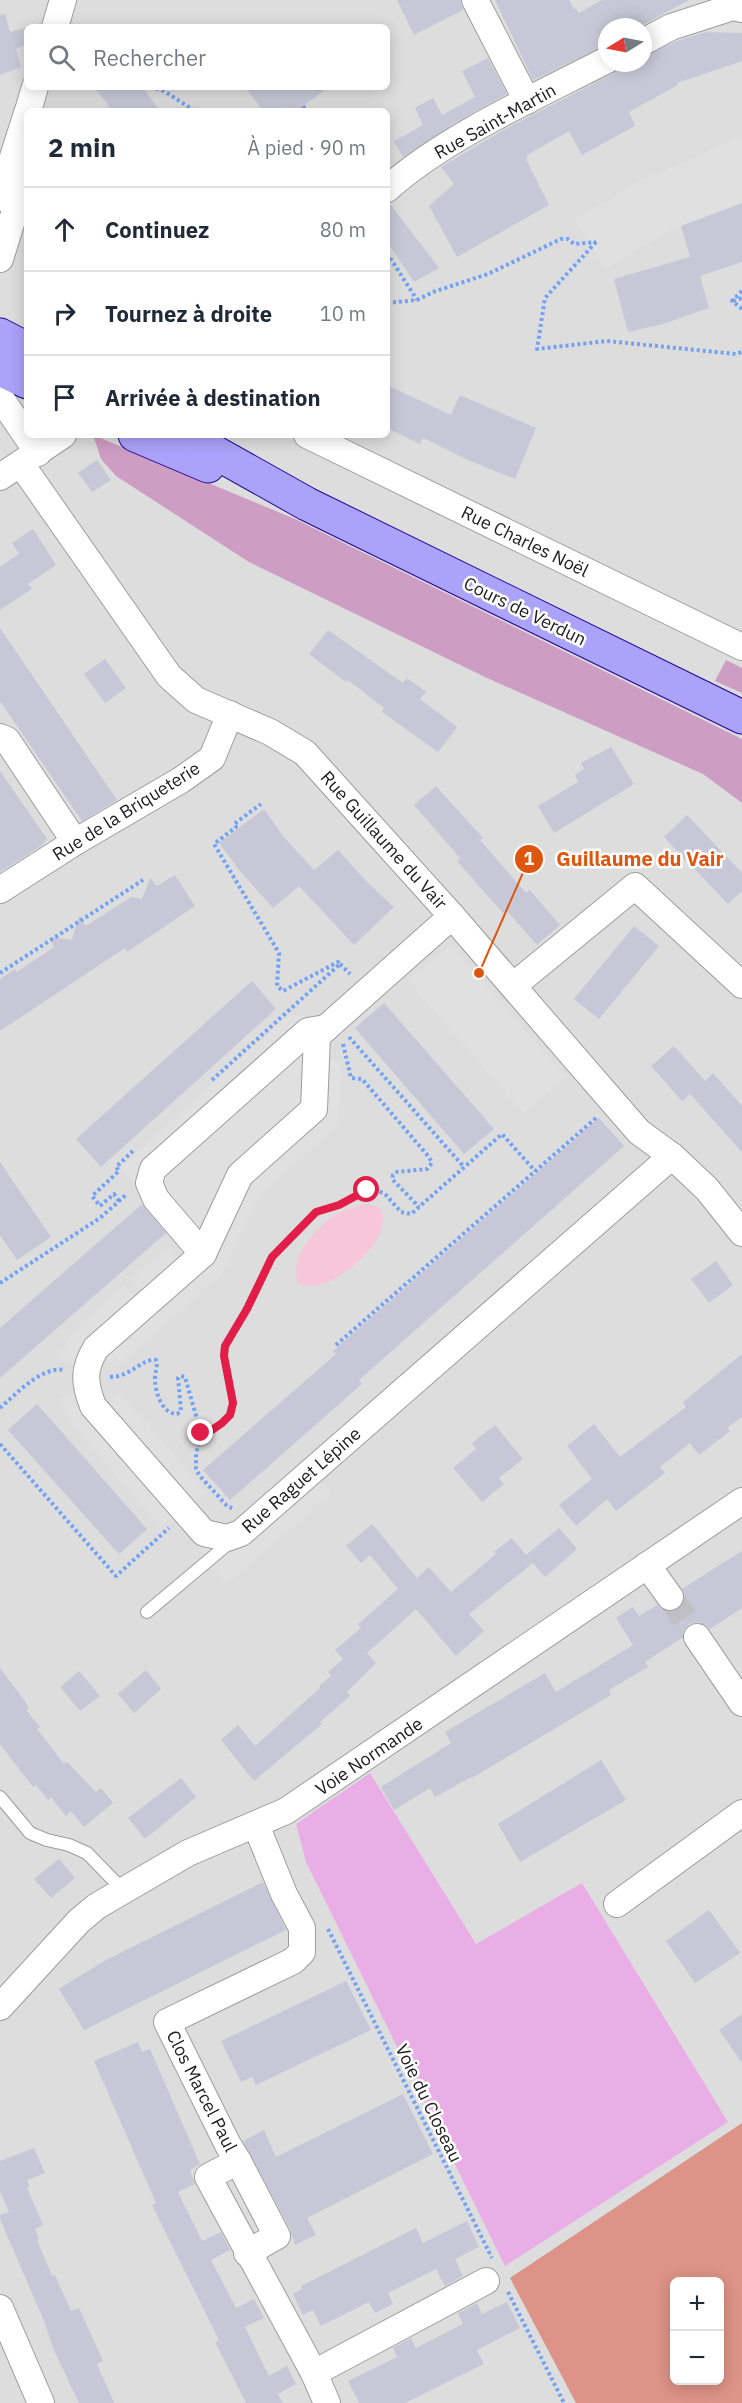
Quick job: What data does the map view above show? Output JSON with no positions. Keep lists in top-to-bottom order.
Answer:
{
  "streets": {
    "main road": ["Cours de Verdun"],
    "street": [
      "Rue Saint-Martin",
      "Rue Charles Noël",
      "Rue de la Briqueterie",
      "Rue Guillaume du Vair",
      "Rue Raguet Lépine",
      "Voie Normande",
      "Clos Marcel Paul"
    ],
    "path": ["Voie du Closeau"]
  },
  "crossings": [
    ["Rue de la Briqueterie", "Rue Guillaume du Vair"],
    ["Rue Guillaume du Vair", "Rue Raguet Lépine"],
    ["Voie Normande", "Clos Marcel Paul"]
  ],
  "places": ["Guillaume du Vair"],
  "north": "left",
  "page": {
    "search": "Rechercher",
    "heading": ["2 min", "À pied · 90 m"],
    "list": [
      ["Continuez", "80 m"],
      ["Tournez à droite", "10 m"],
      "Arrivée à destination"
    ],
    "map_buttons": ["+", "−"]
  }
}
